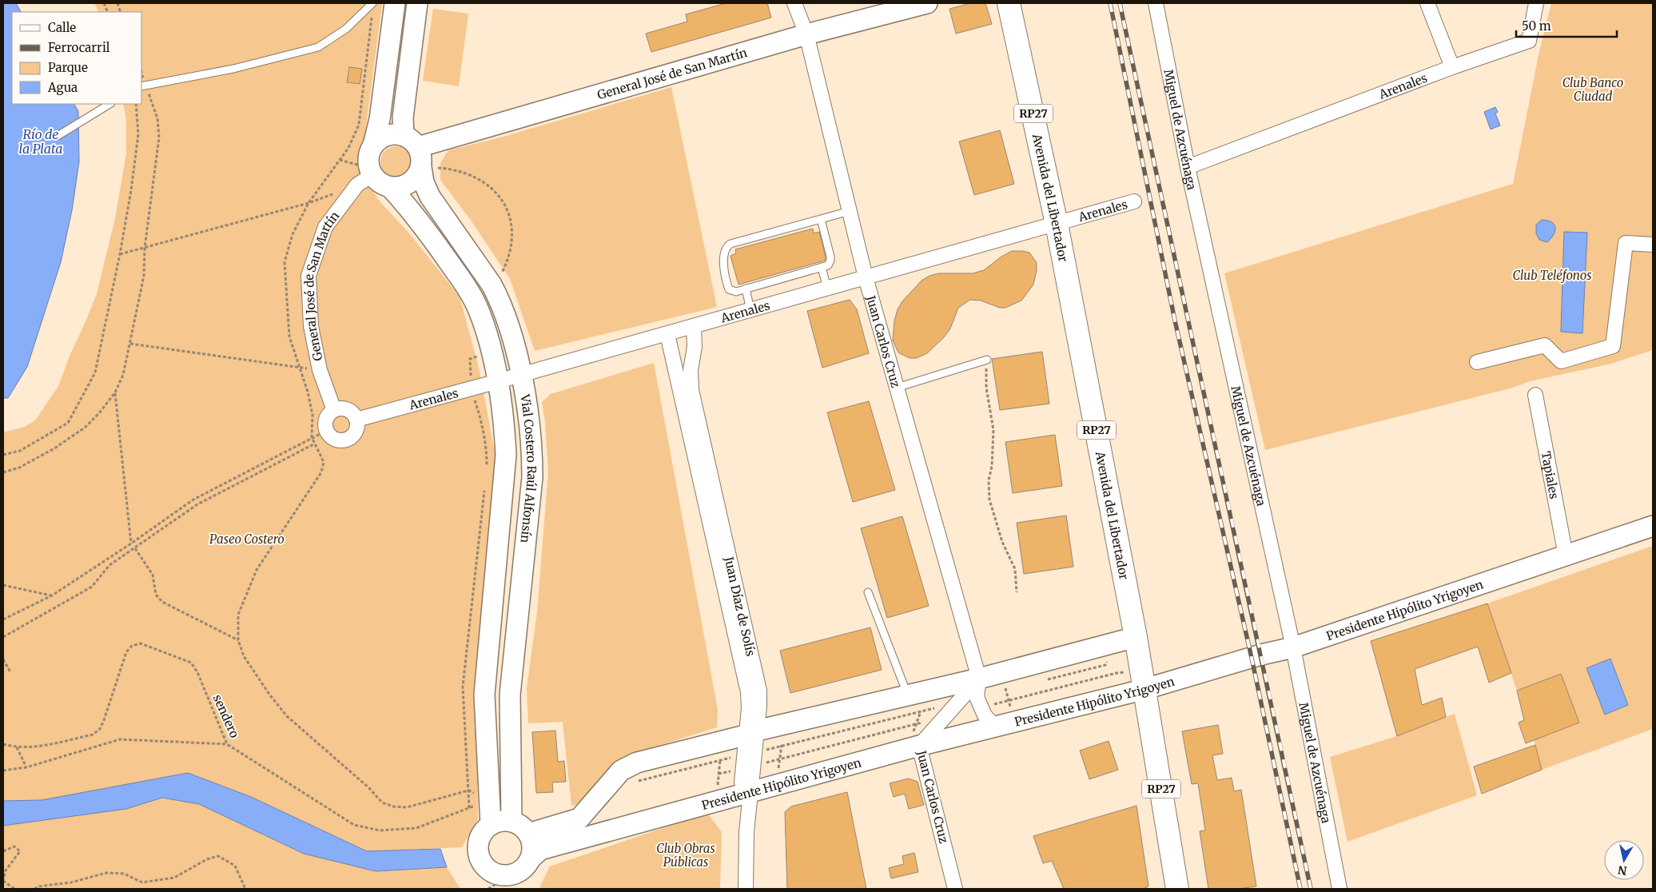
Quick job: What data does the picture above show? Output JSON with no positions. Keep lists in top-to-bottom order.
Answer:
{
  "streets": {
    "main road": ["RP27", "Avenida del Libertador"],
    "street": [
      "General José de San Martín",
      "Arenales",
      "Miguel de Azcuénaga",
      "Juan Carlos Cruz",
      "Vial Costero Raúl Alfonsín",
      "Tapiales",
      "Juan Díaz de Solís",
      "Presidente Hipólito Yrigoyen"
    ],
    "path": ["sendero"]
  },
  "crossings": [
    ["General José de San Martín", "Arenales"],
    ["General José de San Martín", "Juan Carlos Cruz"],
    ["General José de San Martín", "Vial Costero Raúl Alfonsín"],
    ["Arenales", "Miguel de Azcuénaga"],
    ["Arenales", "Avenida del Libertador"],
    ["Arenales", "Juan Carlos Cruz"],
    ["Arenales", "Vial Costero Raúl Alfonsín"],
    ["Arenales", "Juan Díaz de Solís"],
    ["Miguel de Azcuénaga", "Presidente Hipólito Yrigoyen"],
    ["Avenida del Libertador", "Presidente Hipólito Yrigoyen"],
    ["Juan Carlos Cruz", "Presidente Hipólito Yrigoyen"],
    ["Vial Costero Raúl Alfonsín", "Presidente Hipólito Yrigoyen"],
    ["Vial Costero Raúl Alfonsín", "sendero"],
    ["Tapiales", "Presidente Hipólito Yrigoyen"],
    ["Juan Díaz de Solís", "Presidente Hipólito Yrigoyen"]
  ],
  "water": ["Río de la Plata"],
  "parks": [
    "Club Banco Ciudad",
    "Club Teléfonos",
    "Paseo Costero",
    "Club Obras Públicas"
  ],
  "legend": [
    "Calle",
    "Ferrocarril",
    "Parque",
    "Agua"
  ],
  "scale_bar": "50 m",
  "north": "bottom"
}
